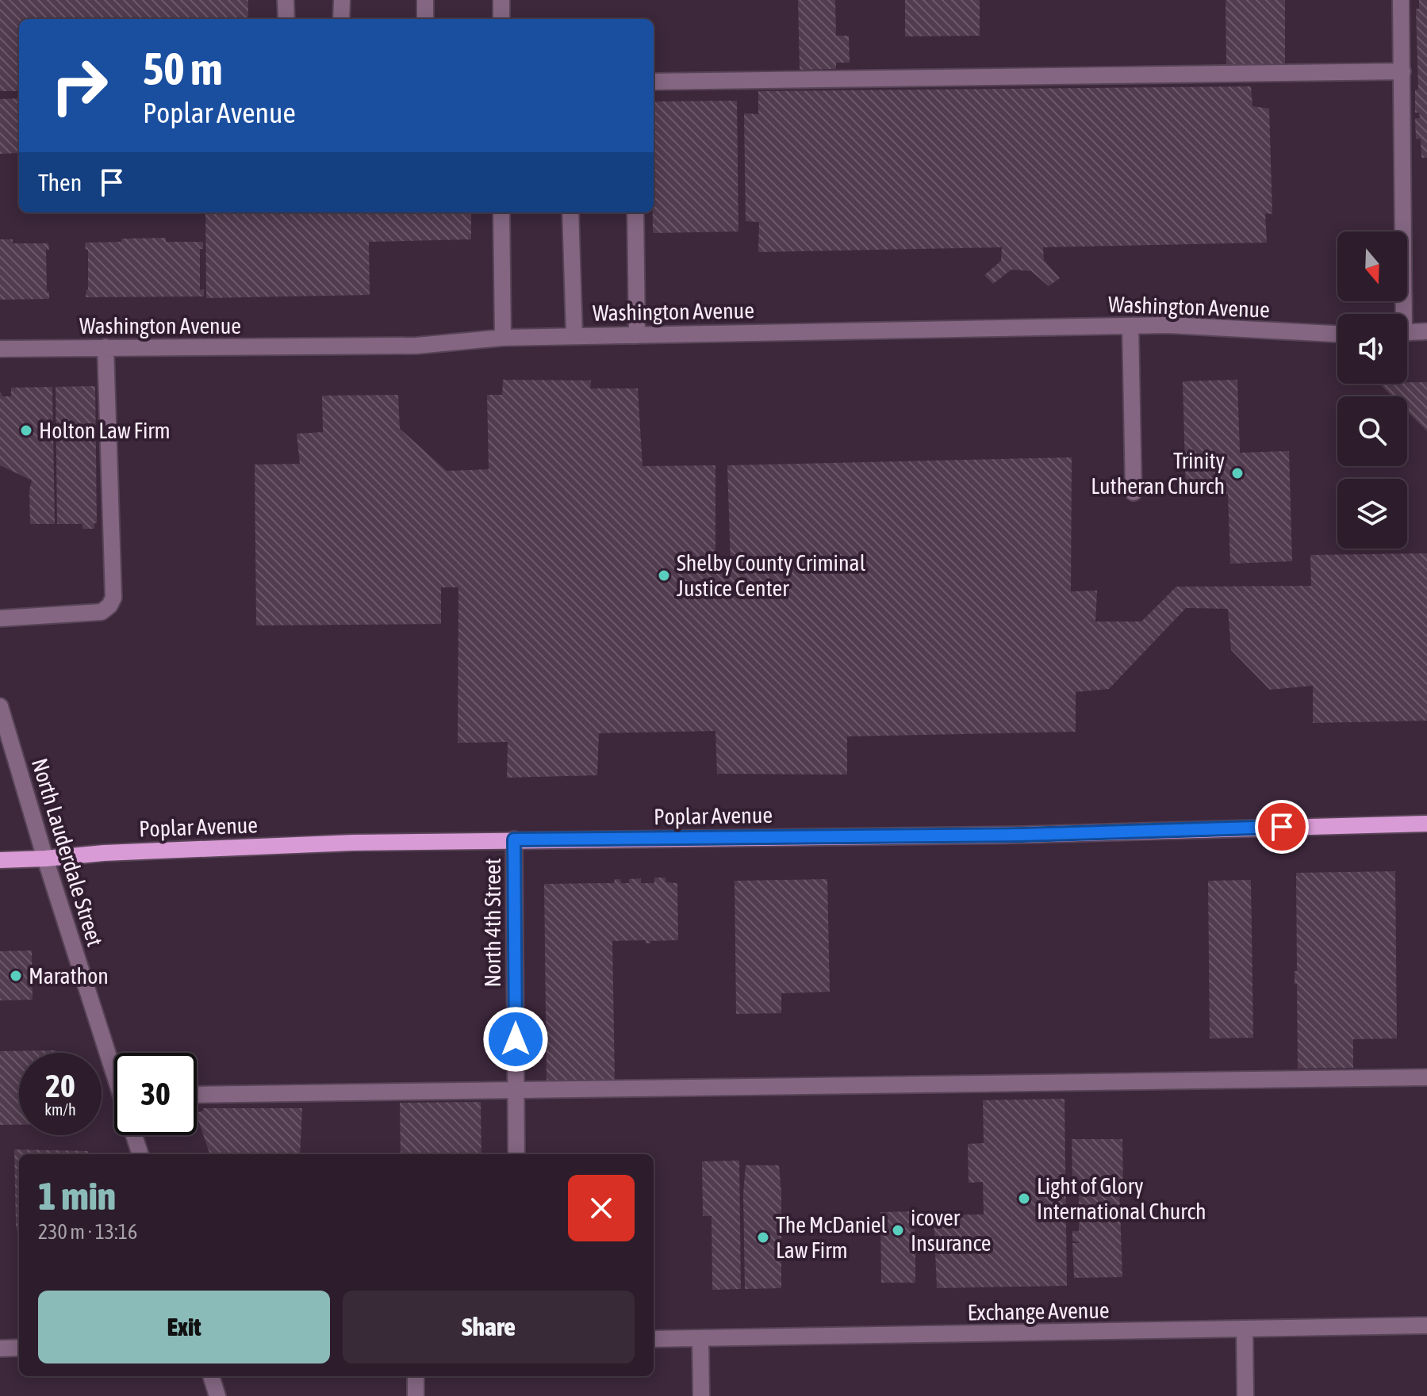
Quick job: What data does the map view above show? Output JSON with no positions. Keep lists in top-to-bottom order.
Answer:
{
  "streets": {
    "main road": ["Poplar Avenue"],
    "street": [
      "Washington Avenue",
      "North Lauderdale Street",
      "North 4th Street",
      "Exchange Avenue"
    ]
  },
  "crossings": [
    ["Poplar Avenue", "North Lauderdale Street"],
    ["Poplar Avenue", "North 4th Street"]
  ],
  "places": [
    "Holton Law Firm",
    "Trinity Lutheran Church",
    "Shelby County Criminal Justice Center",
    "Marathon",
    "Light of Glory International Church",
    "icover Insurance",
    "The McDaniel Law Firm"
  ],
  "north": "bottom",
  "page": {
    "turn": ["50 m", "Poplar Avenue"],
    "then": "Then",
    "speed": "20 km/h",
    "limit": "30",
    "heading": ["1 min", "230 m · 13:16"],
    "buttons": ["Exit", "Share"]
  }
}
